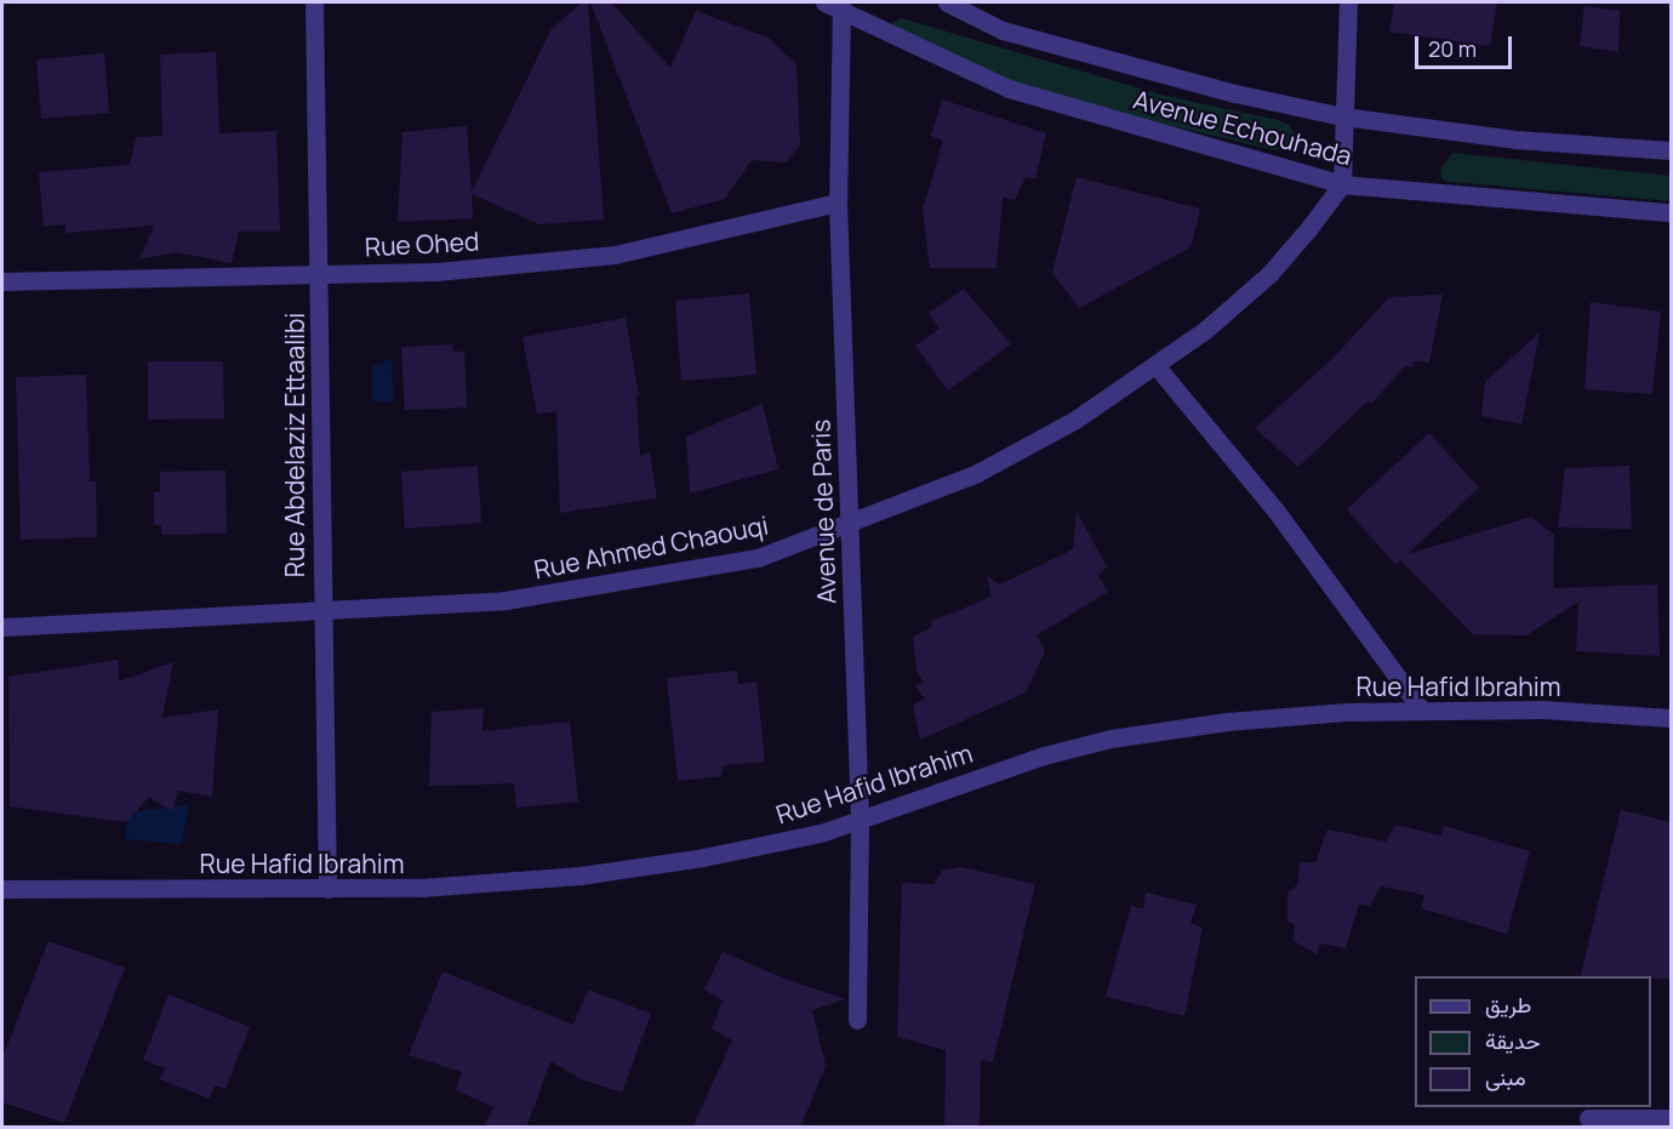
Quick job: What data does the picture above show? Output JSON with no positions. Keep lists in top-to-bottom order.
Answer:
{
  "streets": {
    "street": [
      "Avenue Echouhada",
      "Rue Ohed",
      "Rue Abdelaziz Ettaalibi",
      "Avenue de Paris",
      "Rue Ahmed Chaouqi",
      "Rue Hafid Ibrahim"
    ]
  },
  "crossings": [
    ["Avenue Echouhada", "Avenue de Paris"],
    ["Avenue Echouhada", "Rue Ahmed Chaouqi"],
    ["Rue Ohed", "Rue Abdelaziz Ettaalibi"],
    ["Rue Ohed", "Avenue de Paris"],
    ["Rue Abdelaziz Ettaalibi", "Rue Ahmed Chaouqi"],
    ["Rue Abdelaziz Ettaalibi", "Rue Hafid Ibrahim"],
    ["Avenue de Paris", "Rue Ahmed Chaouqi"],
    ["Avenue de Paris", "Rue Hafid Ibrahim"]
  ],
  "legend": ["طريق", "حديقة", "مبنى"],
  "scale_bar": "20 m"
}
